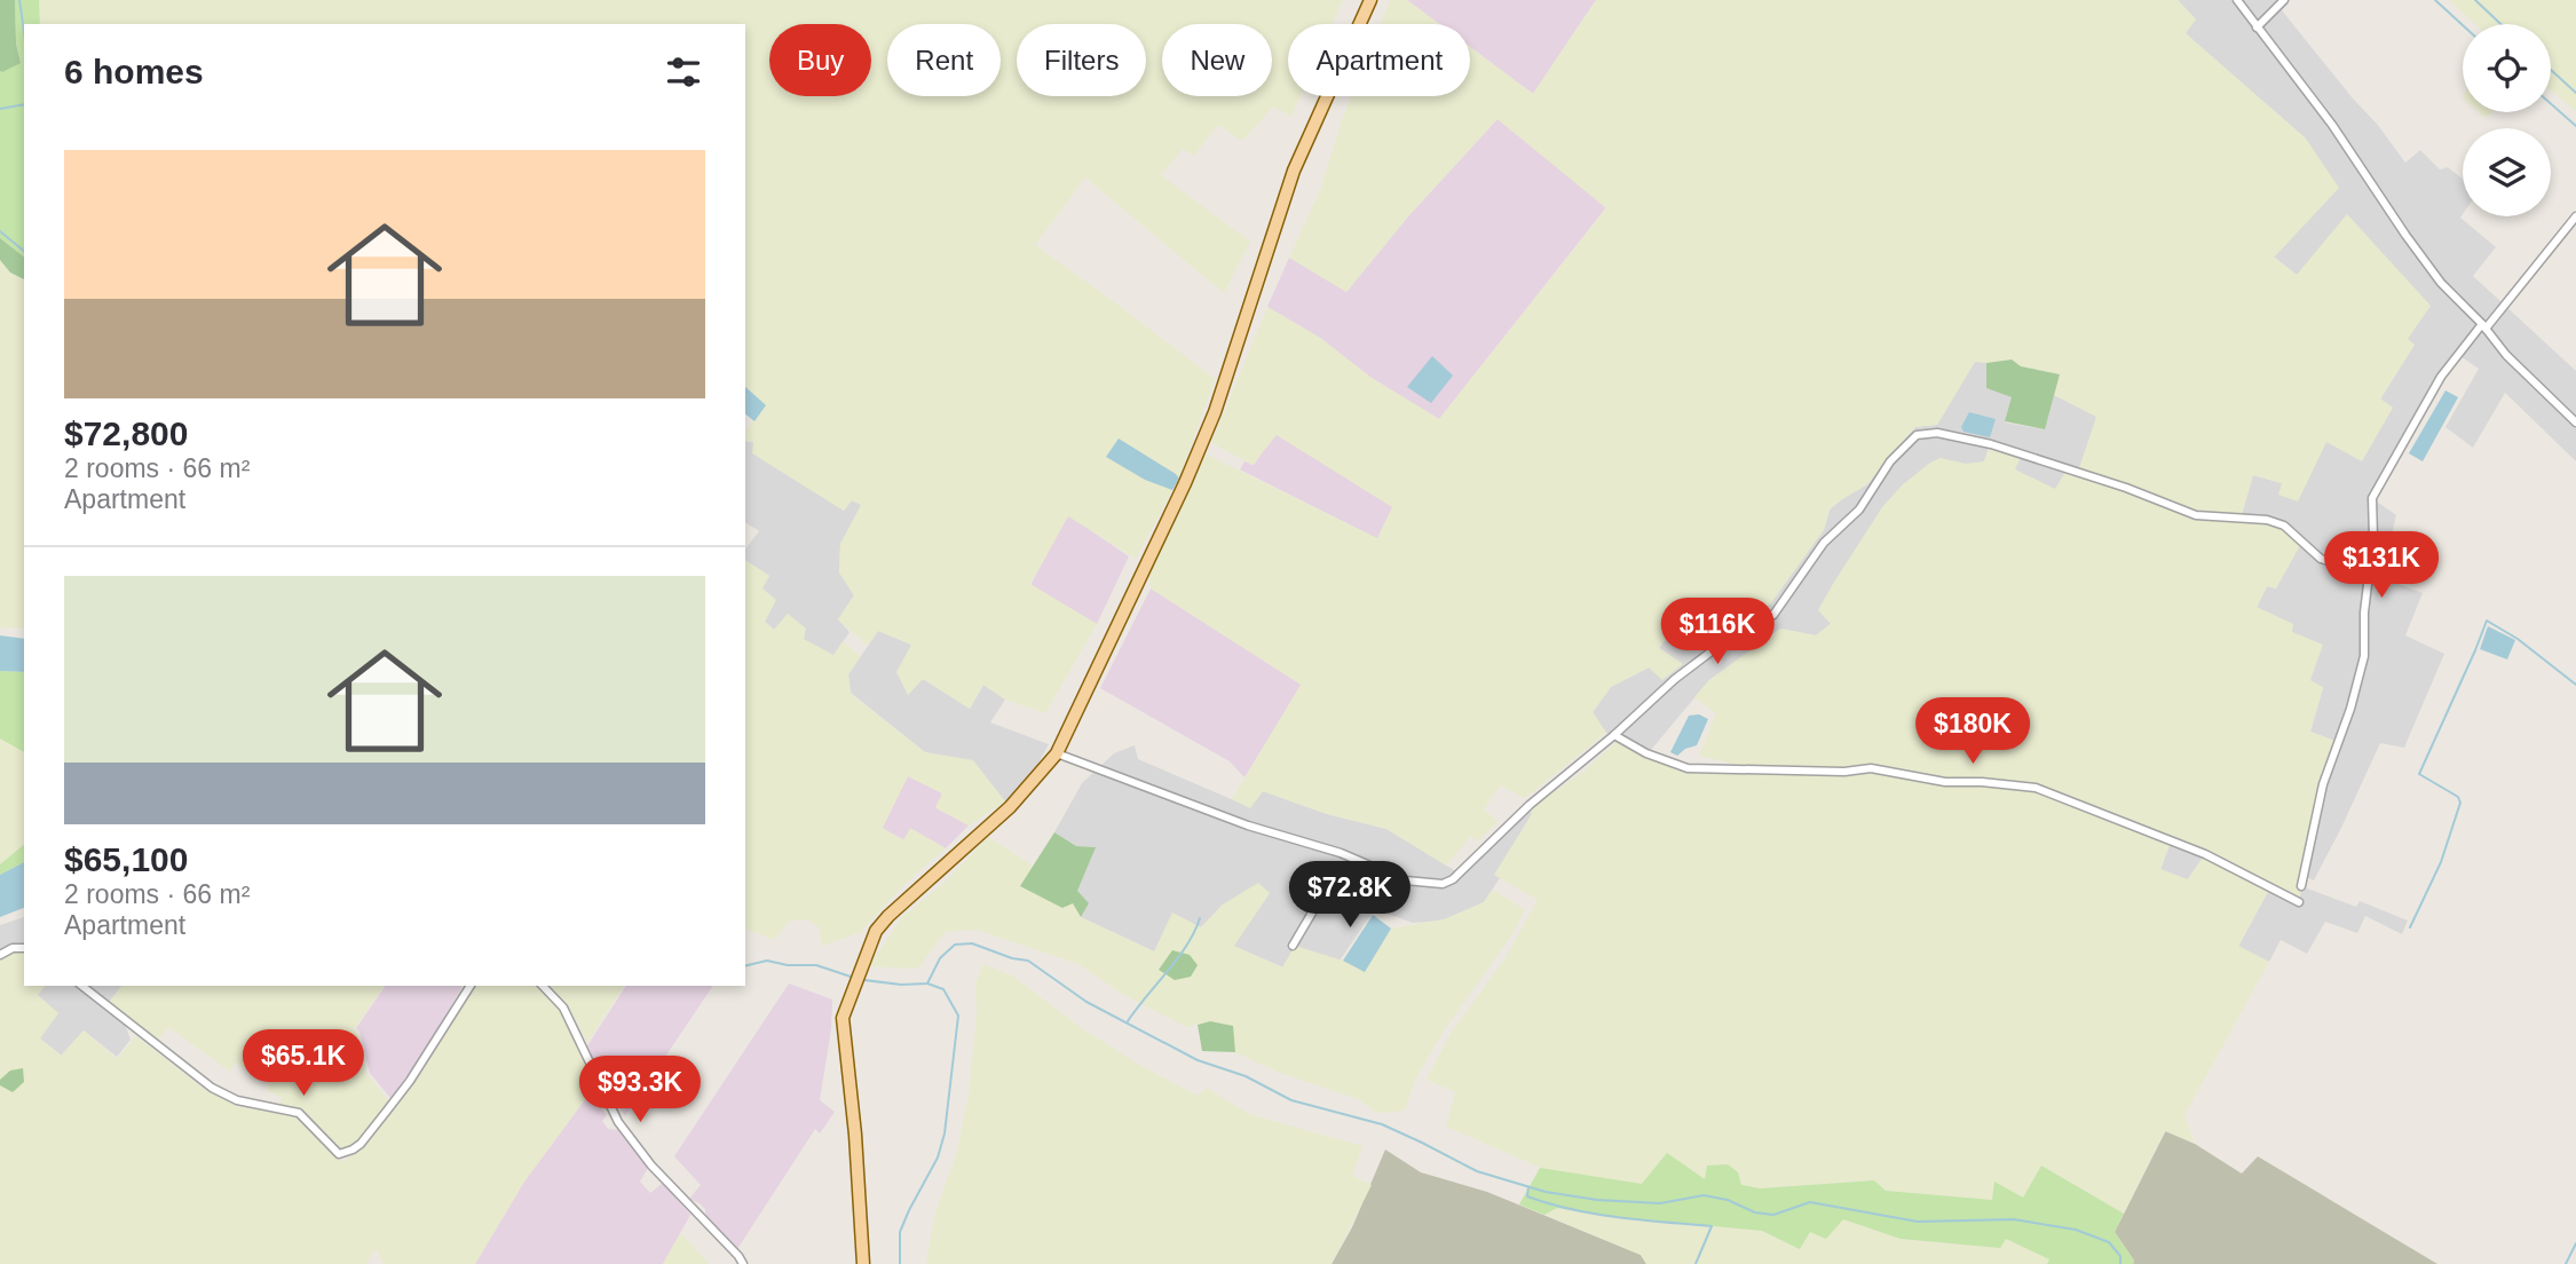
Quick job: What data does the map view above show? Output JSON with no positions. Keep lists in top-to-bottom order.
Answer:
{
  "page": {
    "chip": [
      "Buy",
      "Rent",
      "Filters",
      "New",
      "Apartment"
    ],
    "heading": "6 homes",
    "list": [
      {
        "name": "$72,800",
        "note": "2 rooms · 66 m² · Apartment"
      },
      {
        "name": "$65,100",
        "note": "2 rooms · 66 m² · Apartment"
      }
    ],
    "price": [
      "$131K",
      "$116K",
      "$180K",
      "$72.8K",
      "$65.1K",
      "$93.3K"
    ]
  }
}
